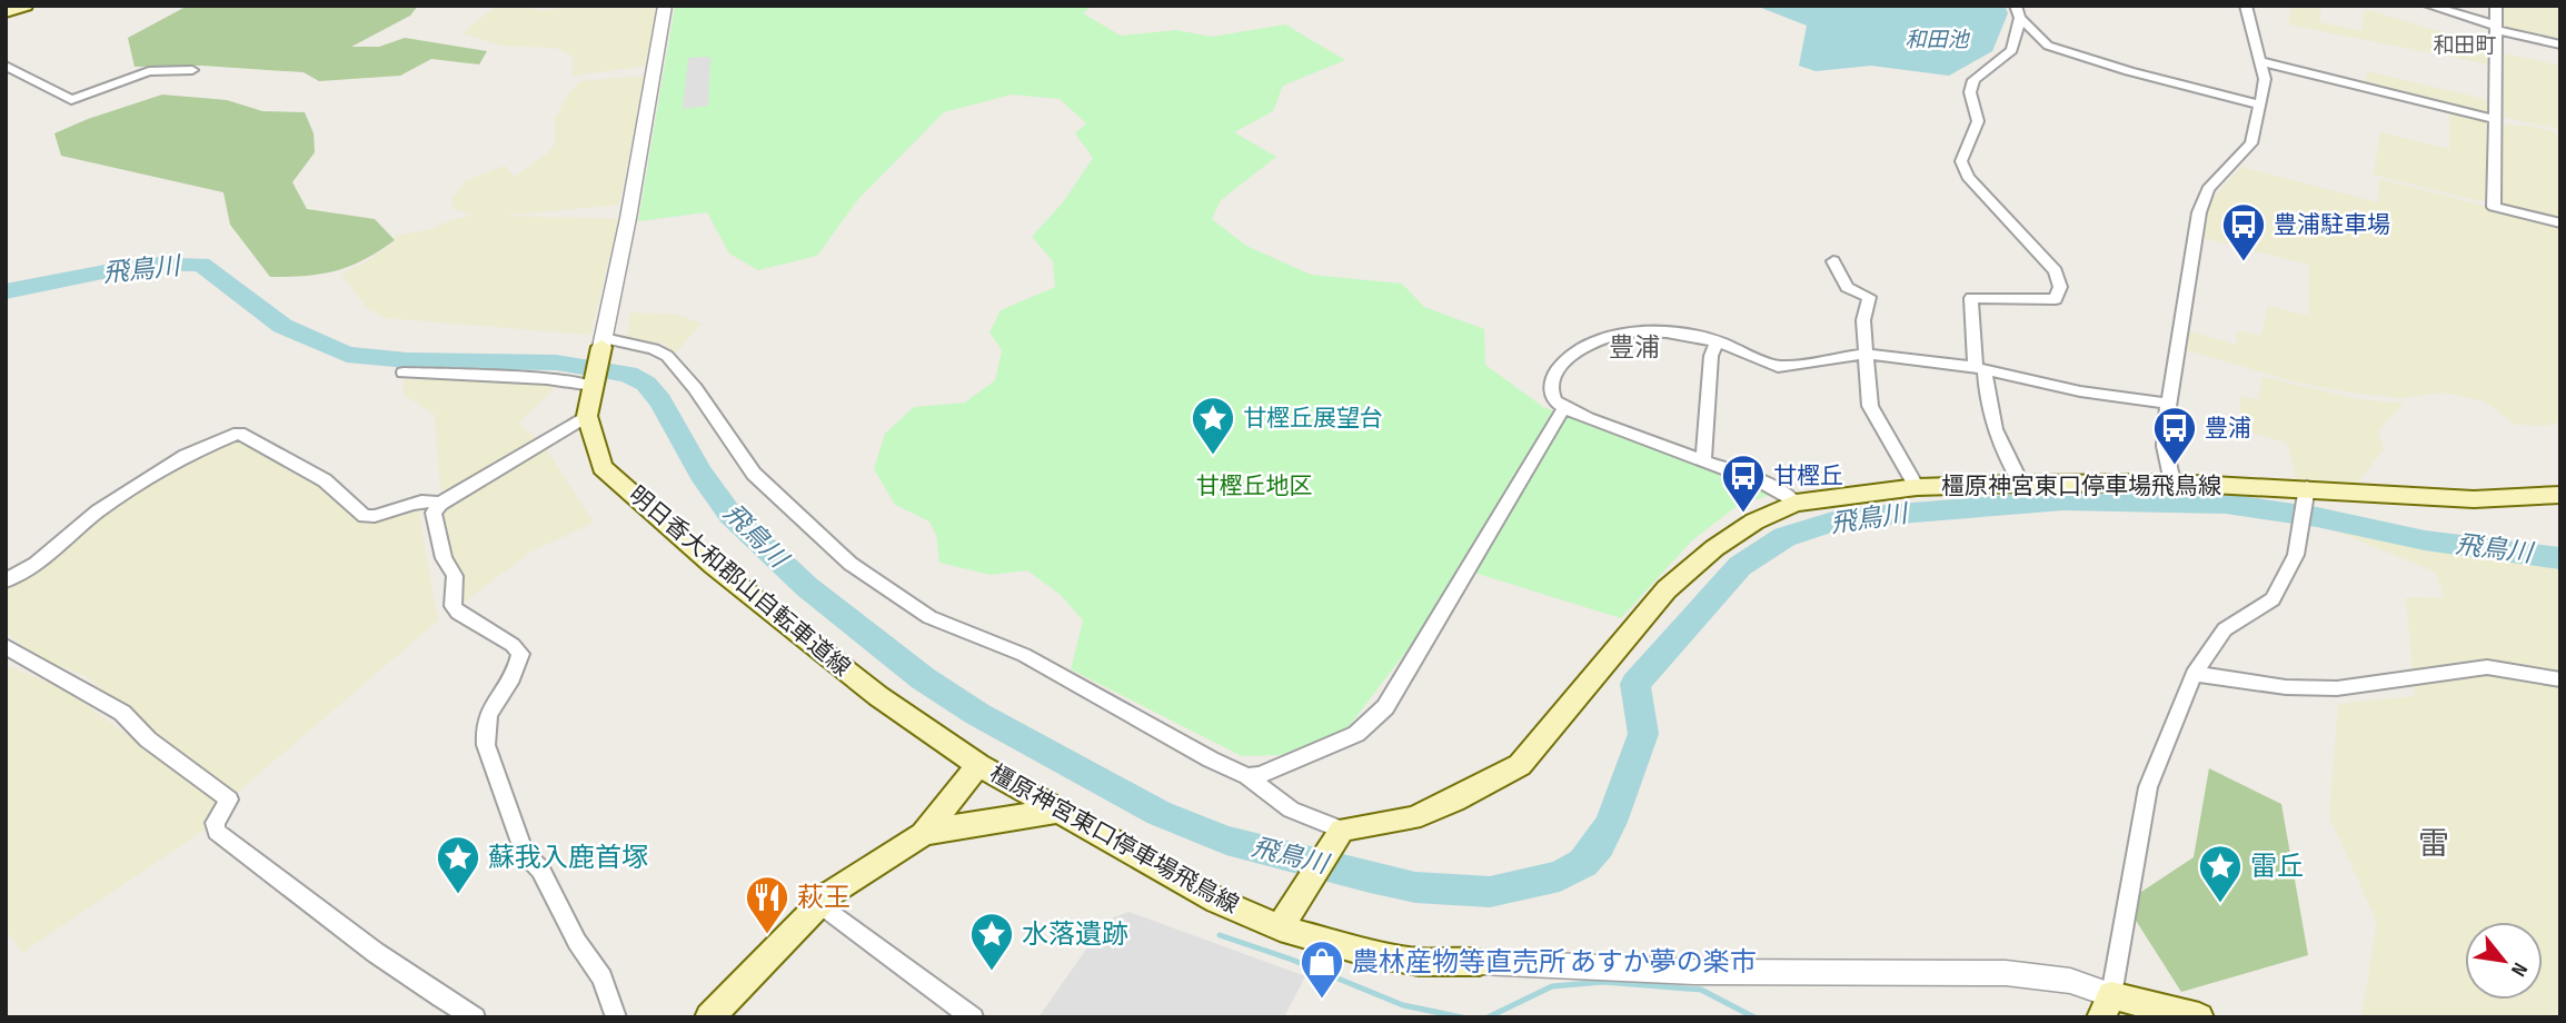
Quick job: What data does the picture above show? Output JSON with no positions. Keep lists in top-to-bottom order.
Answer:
{
  "streets": {
    "main road": ["橿原神宮東口停車場飛鳥線", "明日香大和郡山自転車道線"]
  },
  "crossings": [
    ["橿原神宮東口停車場飛鳥線", "明日香大和郡山自転車道線"]
  ],
  "districts": ["和田町", "豊浦", "雷"],
  "water": ["和田池", "飛鳥川"],
  "parks": ["甘樫丘地区"],
  "places": {
    "bus stop": ["豊浦駐車場", "豊浦", "甘樫丘"],
    "place": [
      "甘樫丘展望台",
      "蘇我入鹿首塚",
      "雷丘",
      "水落遺跡"
    ],
    "restaurant": ["萩王"],
    "shop": ["農林産物等直売所 あすか夢の楽市"]
  },
  "north": "bottom right"
}
